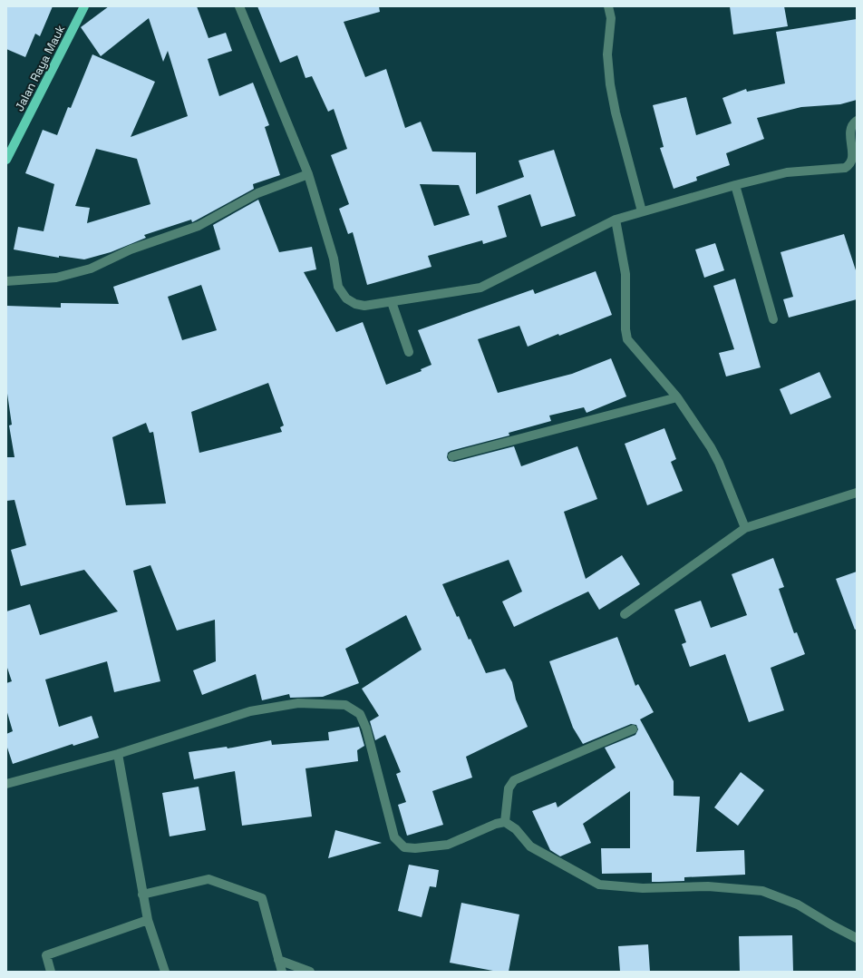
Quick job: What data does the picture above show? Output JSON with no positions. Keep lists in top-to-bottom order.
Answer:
{
  "streets": {
    "main road": ["Jalan Raya Mauk"]
  }
}
